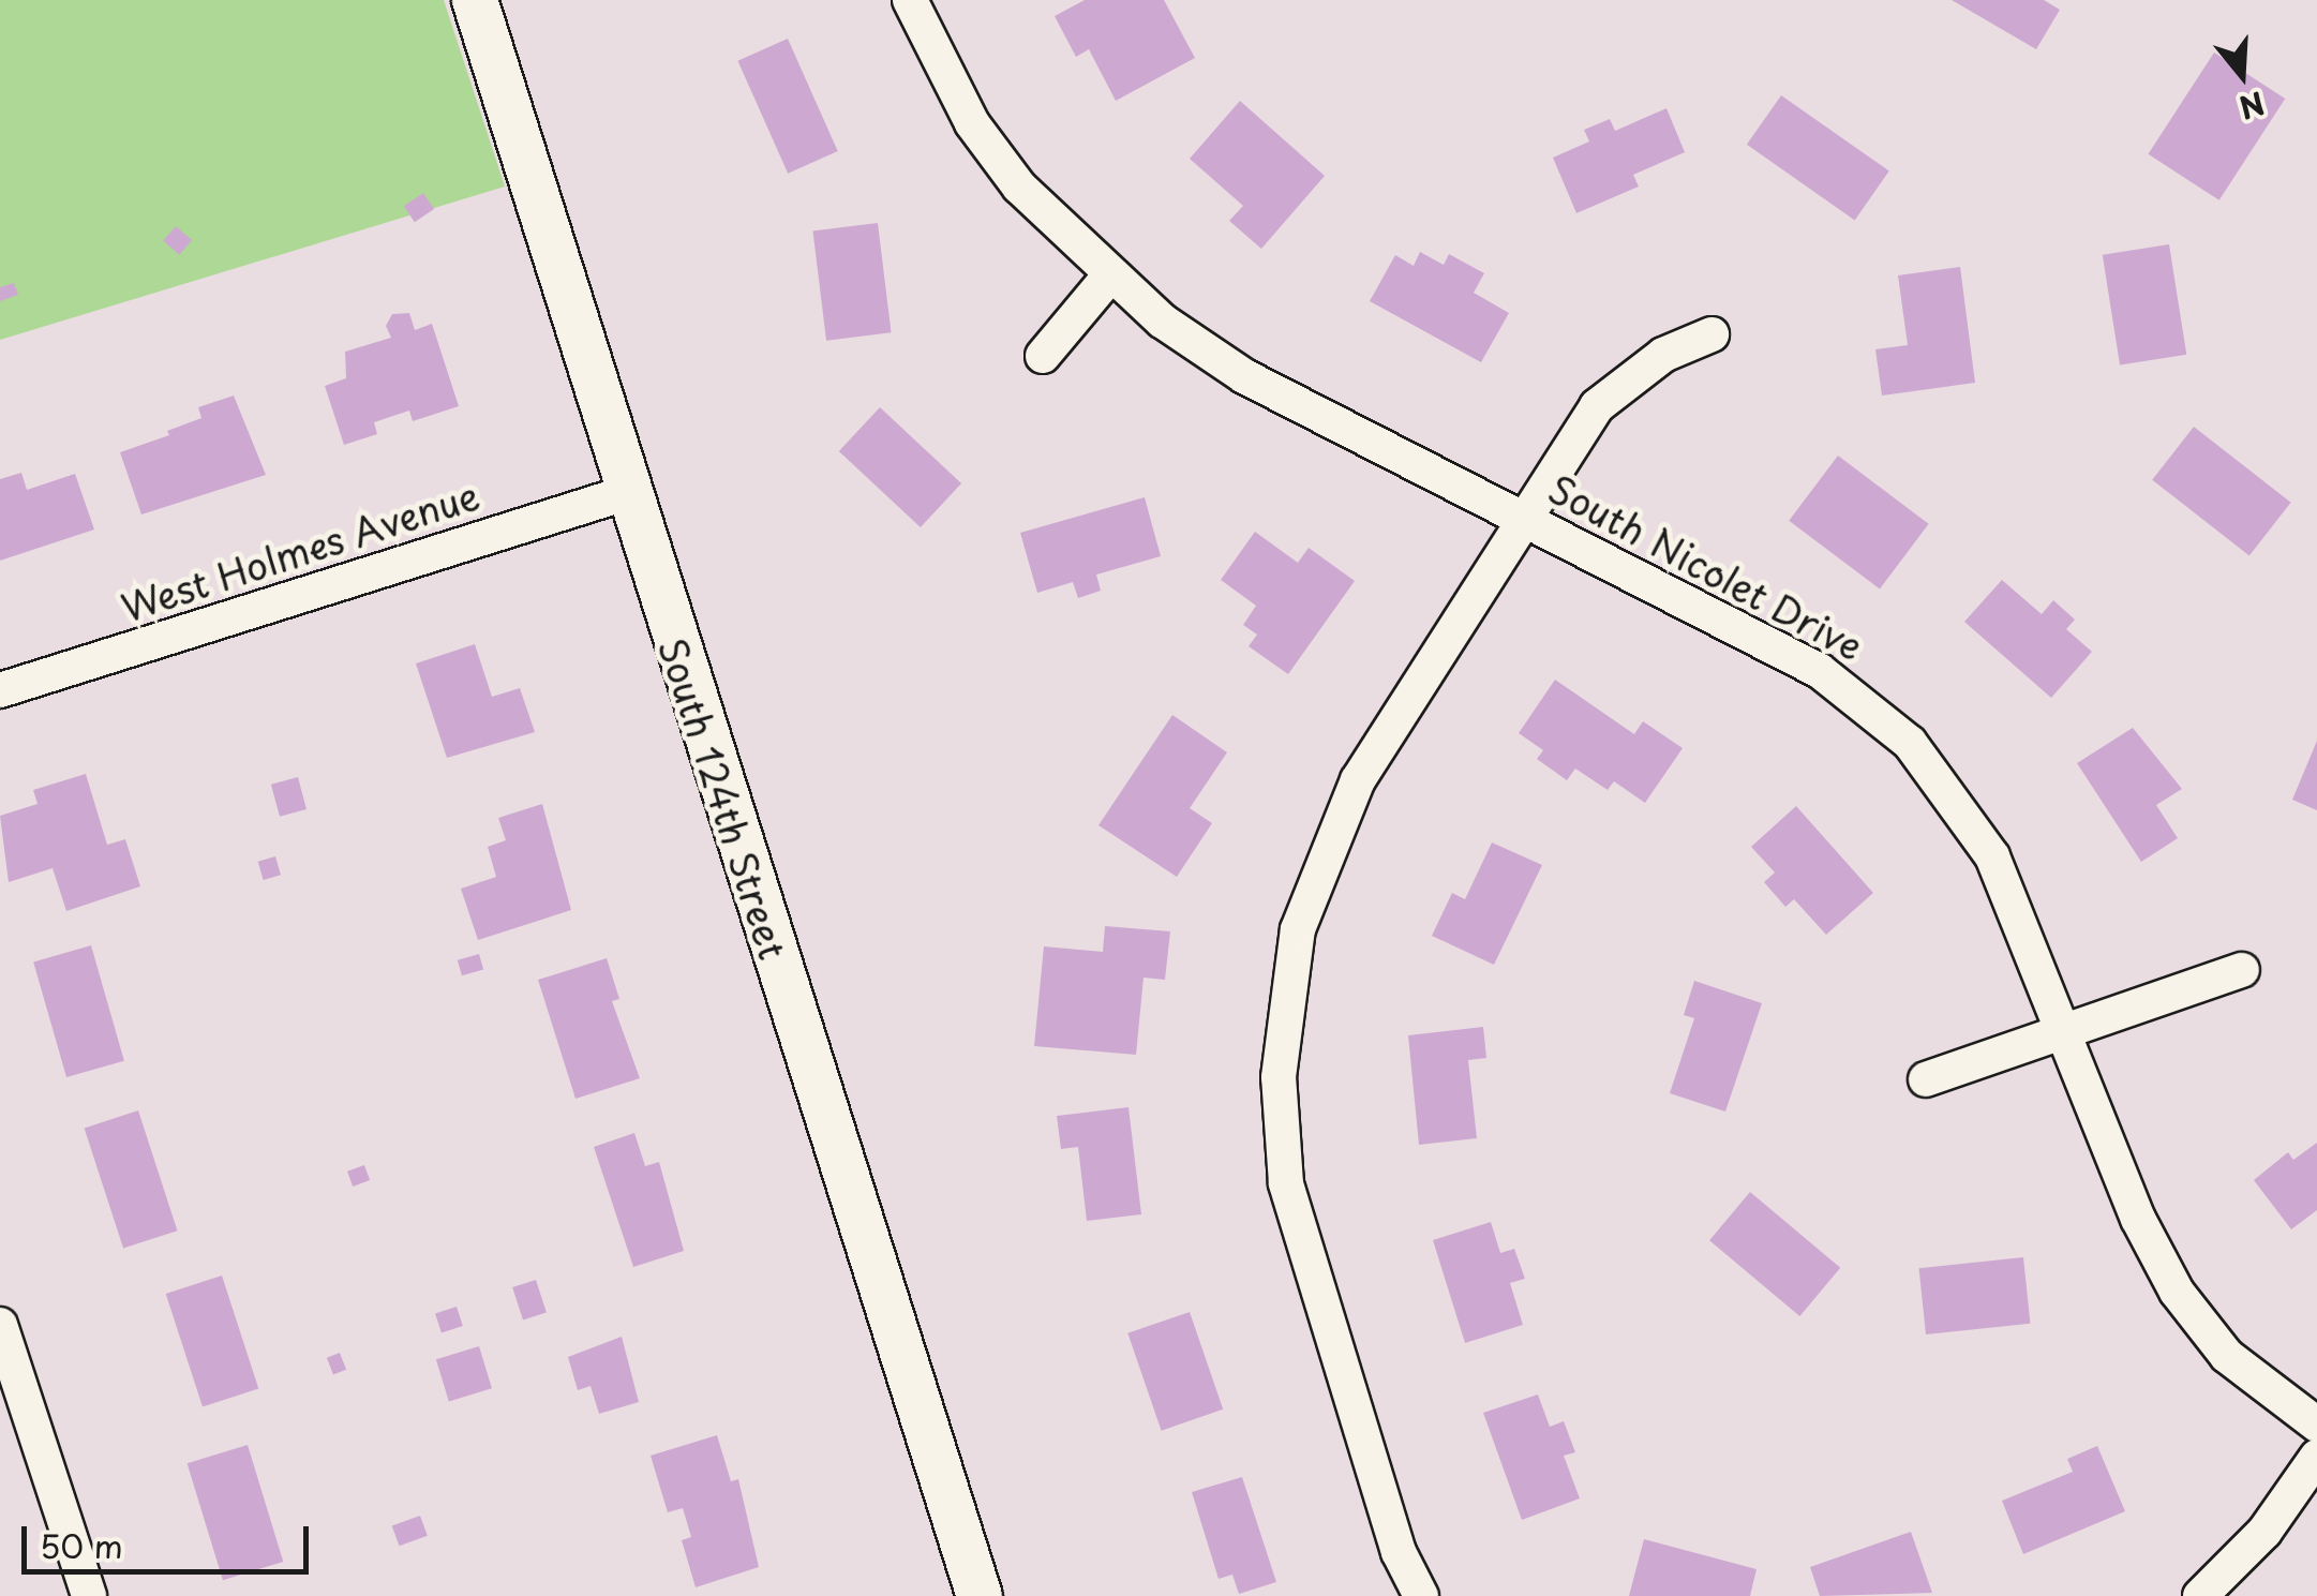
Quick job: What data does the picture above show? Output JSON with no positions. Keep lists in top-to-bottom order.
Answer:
{
  "streets": {
    "street": ["West Holmes Avenue", "South Nicolet Drive", "South 124th Street"]
  },
  "crossings": [
    ["West Holmes Avenue", "South 124th Street"]
  ],
  "scale_bar": "50 m",
  "north": "bottom"
}
